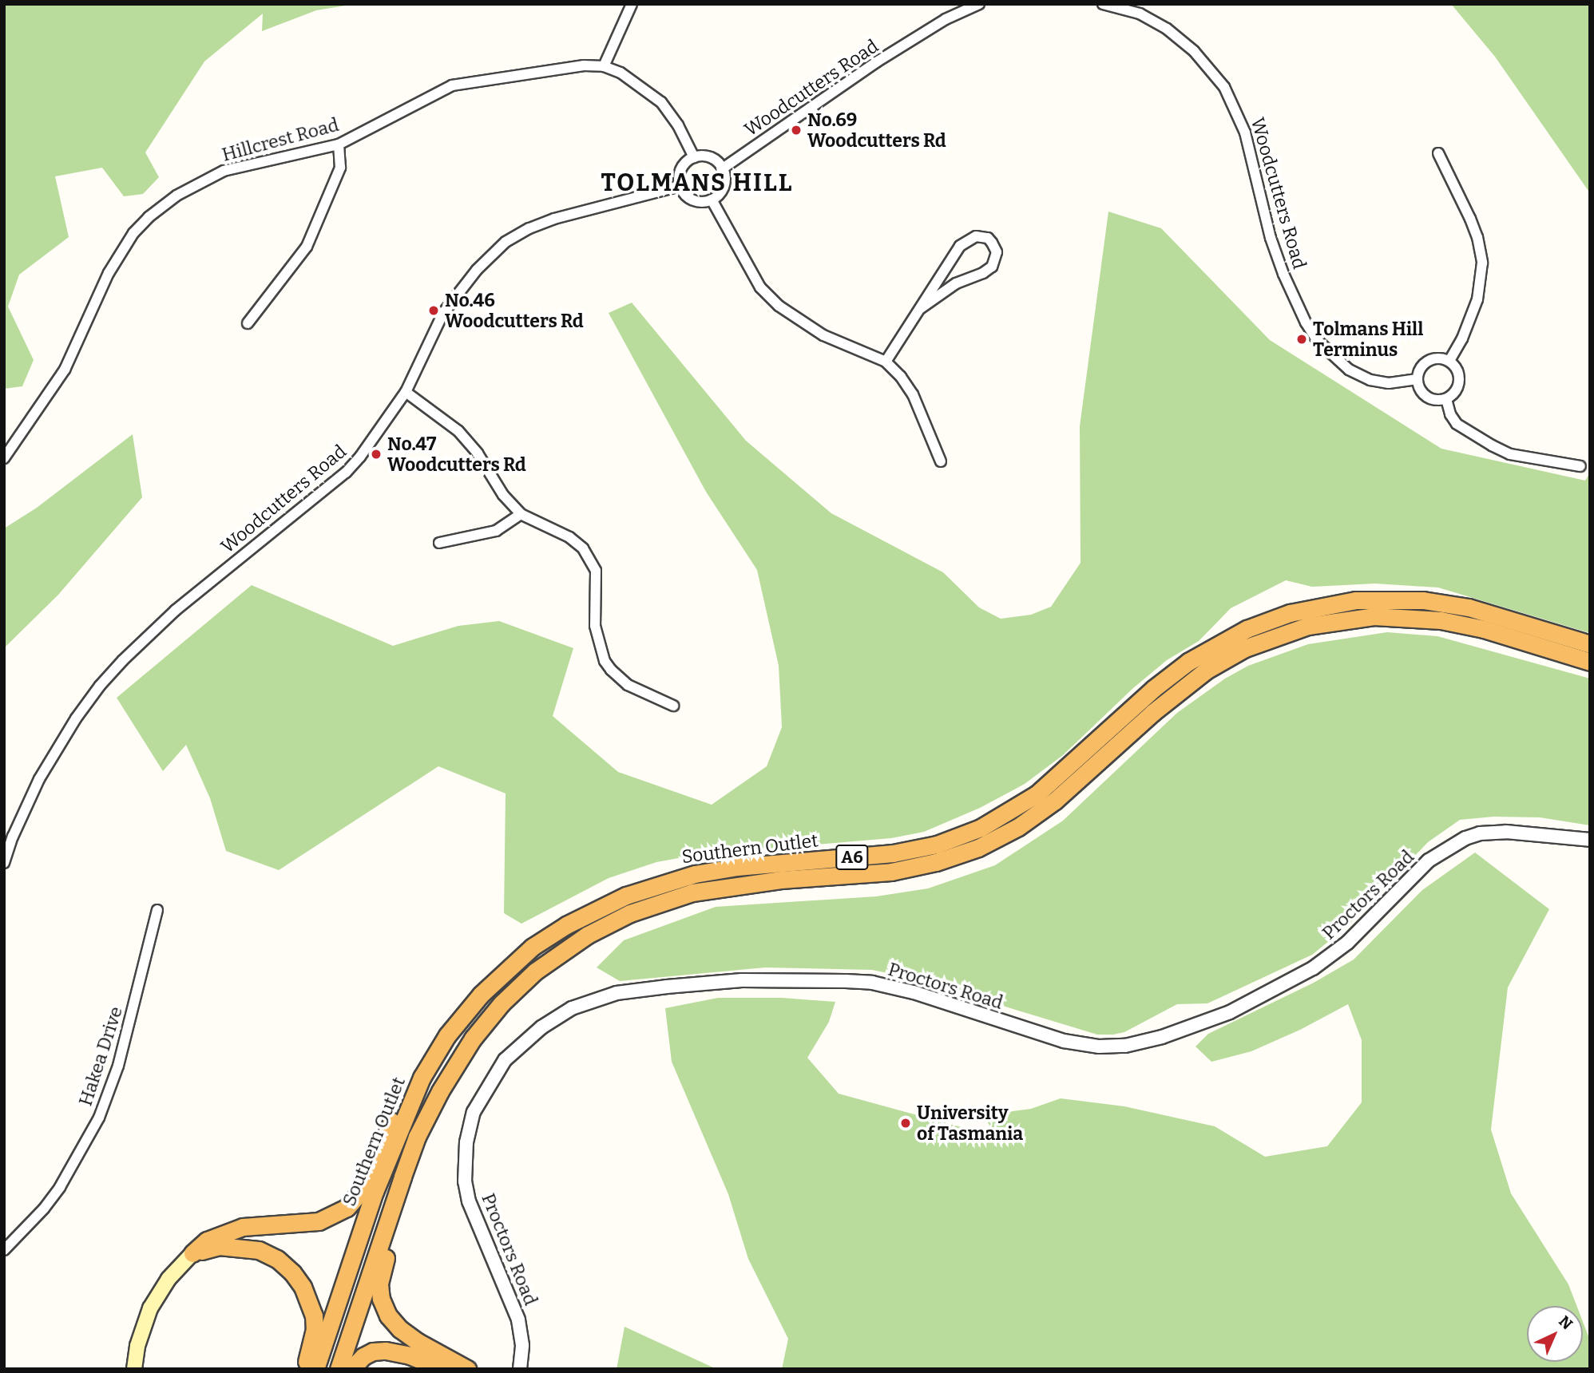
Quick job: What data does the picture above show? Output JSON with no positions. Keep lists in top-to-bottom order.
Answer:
{
  "streets": {
    "highway": ["Southern Outlet", "A6"],
    "street": [
      "Woodcutters Road",
      "Hillcrest Road",
      "Proctors Road",
      "Hakea Drive"
    ]
  },
  "crossings": [
    ["Woodcutters Road", "Hillcrest Road"]
  ],
  "districts": ["TOLMANS HILL"],
  "places": [
    "No.69 Woodcutters Rd",
    "No.46 Woodcutters Rd",
    "Tolmans Hill Terminus",
    "No.47 Woodcutters Rd",
    "University of Tasmania"
  ],
  "north": "top right"
}
